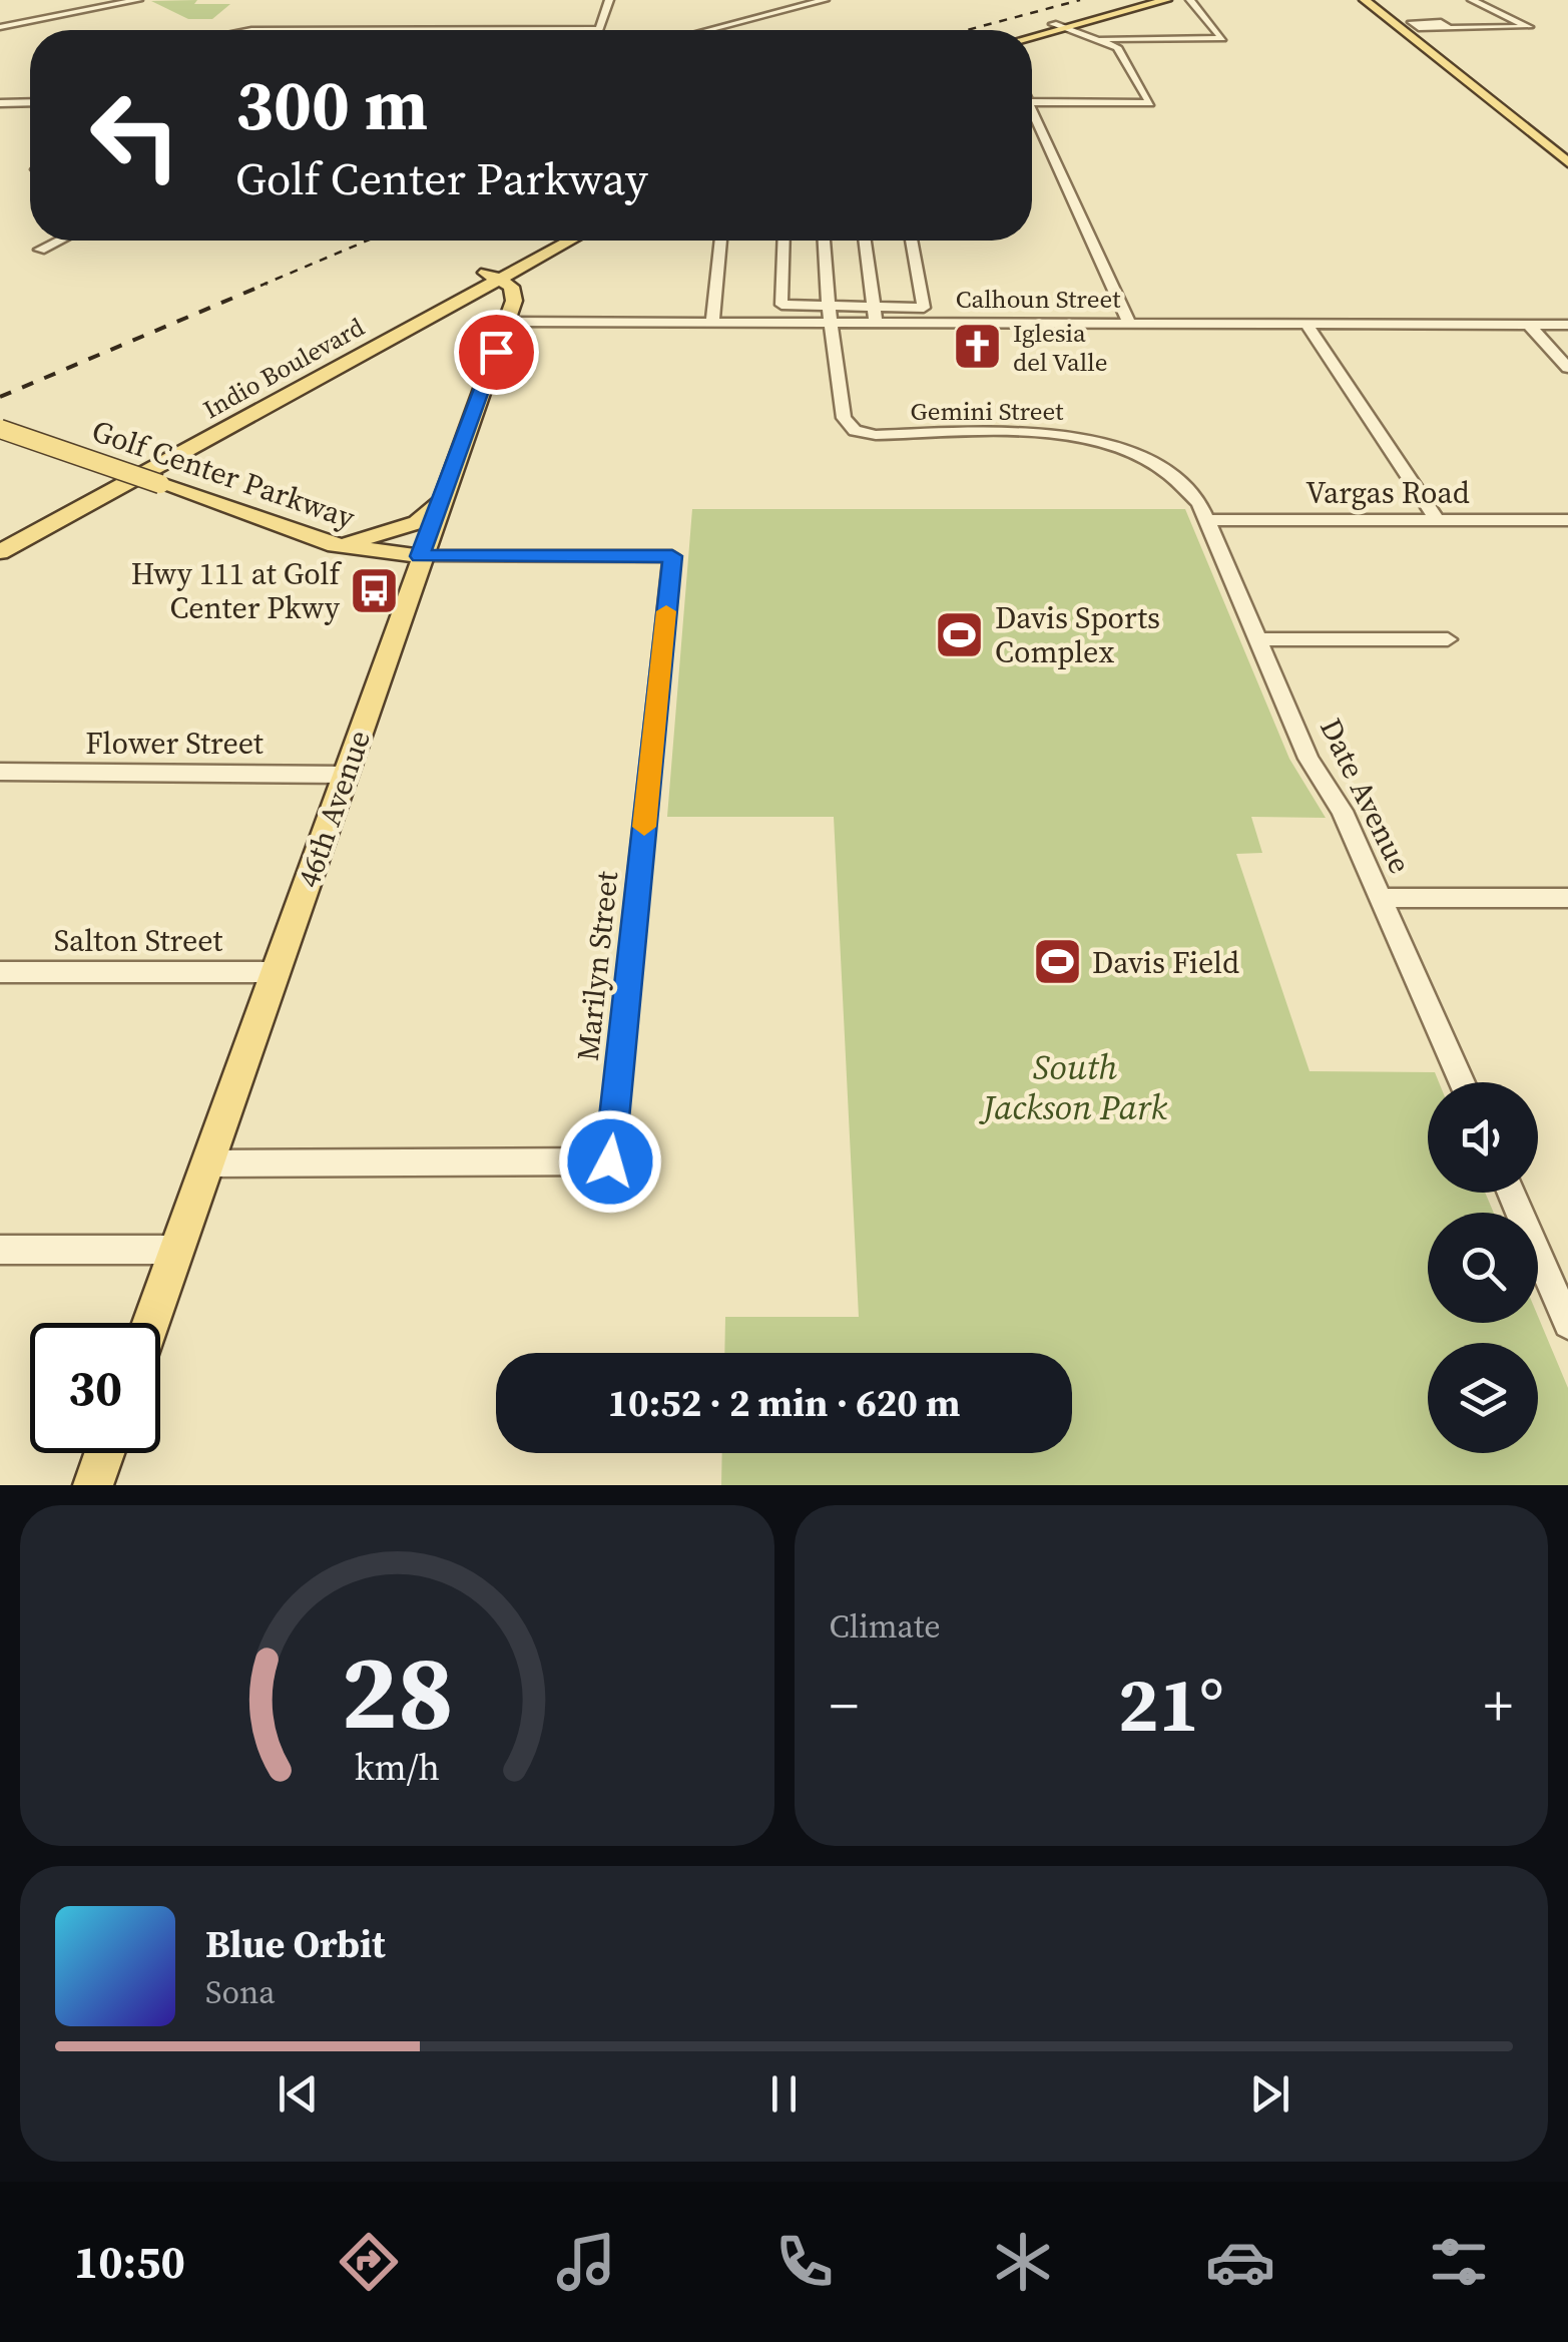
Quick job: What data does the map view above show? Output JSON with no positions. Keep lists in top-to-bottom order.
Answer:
{
  "streets": {
    "main road": ["Indio Boulevard", "Golf Center Parkway", "46th Avenue"],
    "street": [
      "Calhoun Street",
      "Gemini Street",
      "Vargas Road",
      "Flower Street",
      "Date Avenue",
      "Salton Street",
      "Marilyn Street"
    ]
  },
  "crossings": [
    ["Calhoun Street", "Gemini Street"],
    ["Calhoun Street", "46th Avenue"],
    ["Gemini Street", "Vargas Road"],
    ["Gemini Street", "Date Avenue"],
    ["Golf Center Parkway", "46th Avenue"],
    ["Golf Center Parkway", "Marilyn Street"],
    ["Vargas Road", "Date Avenue"],
    ["Flower Street", "46th Avenue"],
    ["46th Avenue", "Salton Street"],
    ["46th Avenue", "Marilyn Street"]
  ],
  "parks": ["South Jackson Park"],
  "places": {
    "church": ["Iglesia del Valle"],
    "bus stop": ["Hwy 111 at Golf Center Pkwy"],
    "sports": ["Davis Sports Complex", "Davis Field"]
  },
  "page": {
    "turn": ["300 m", "Golf Center Parkway"],
    "limit": "30",
    "trip": "10:52 · 2 min · 620 m",
    "tile": "Climate",
    "heat": ["−", "21°", "+"],
    "song": ["Blue Orbit", "Sona"],
    "tabs": "10:50",
    "gauge": ["28", "km/h"]
  }
}
